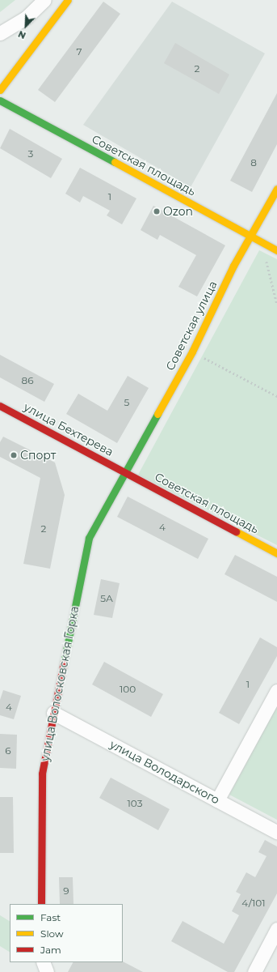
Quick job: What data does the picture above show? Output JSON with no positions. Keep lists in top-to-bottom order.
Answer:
{
  "streets": {
    "street": [
      "Советская площадь",
      "Советская улица",
      "улица Бехтерева",
      "улица Волосковская Горка",
      "улица Володарского"
    ]
  },
  "crossings": [
    ["Советская площадь", "Советская улица"],
    ["Советская площадь", "улица Бехтерева"],
    ["Советская площадь", "улица Волосковская Горка"],
    ["Советская улица", "улица Бехтерева"],
    ["Советская улица", "улица Волосковская Горка"],
    ["улица Бехтерева", "улица Волосковская Горка"],
    ["улица Волосковская Горка", "улица Володарского"]
  ],
  "places": ["Ozon", "Спорт"],
  "house_numbers": [
    "7",
    "2",
    "3",
    "8",
    "1",
    "86",
    "5",
    "4",
    "2",
    "5А",
    "1",
    "100",
    "4",
    "6",
    "103",
    "9",
    "4/101"
  ],
  "legend": ["Fast", "Slow", "Jam"],
  "north": "bottom left"
}
